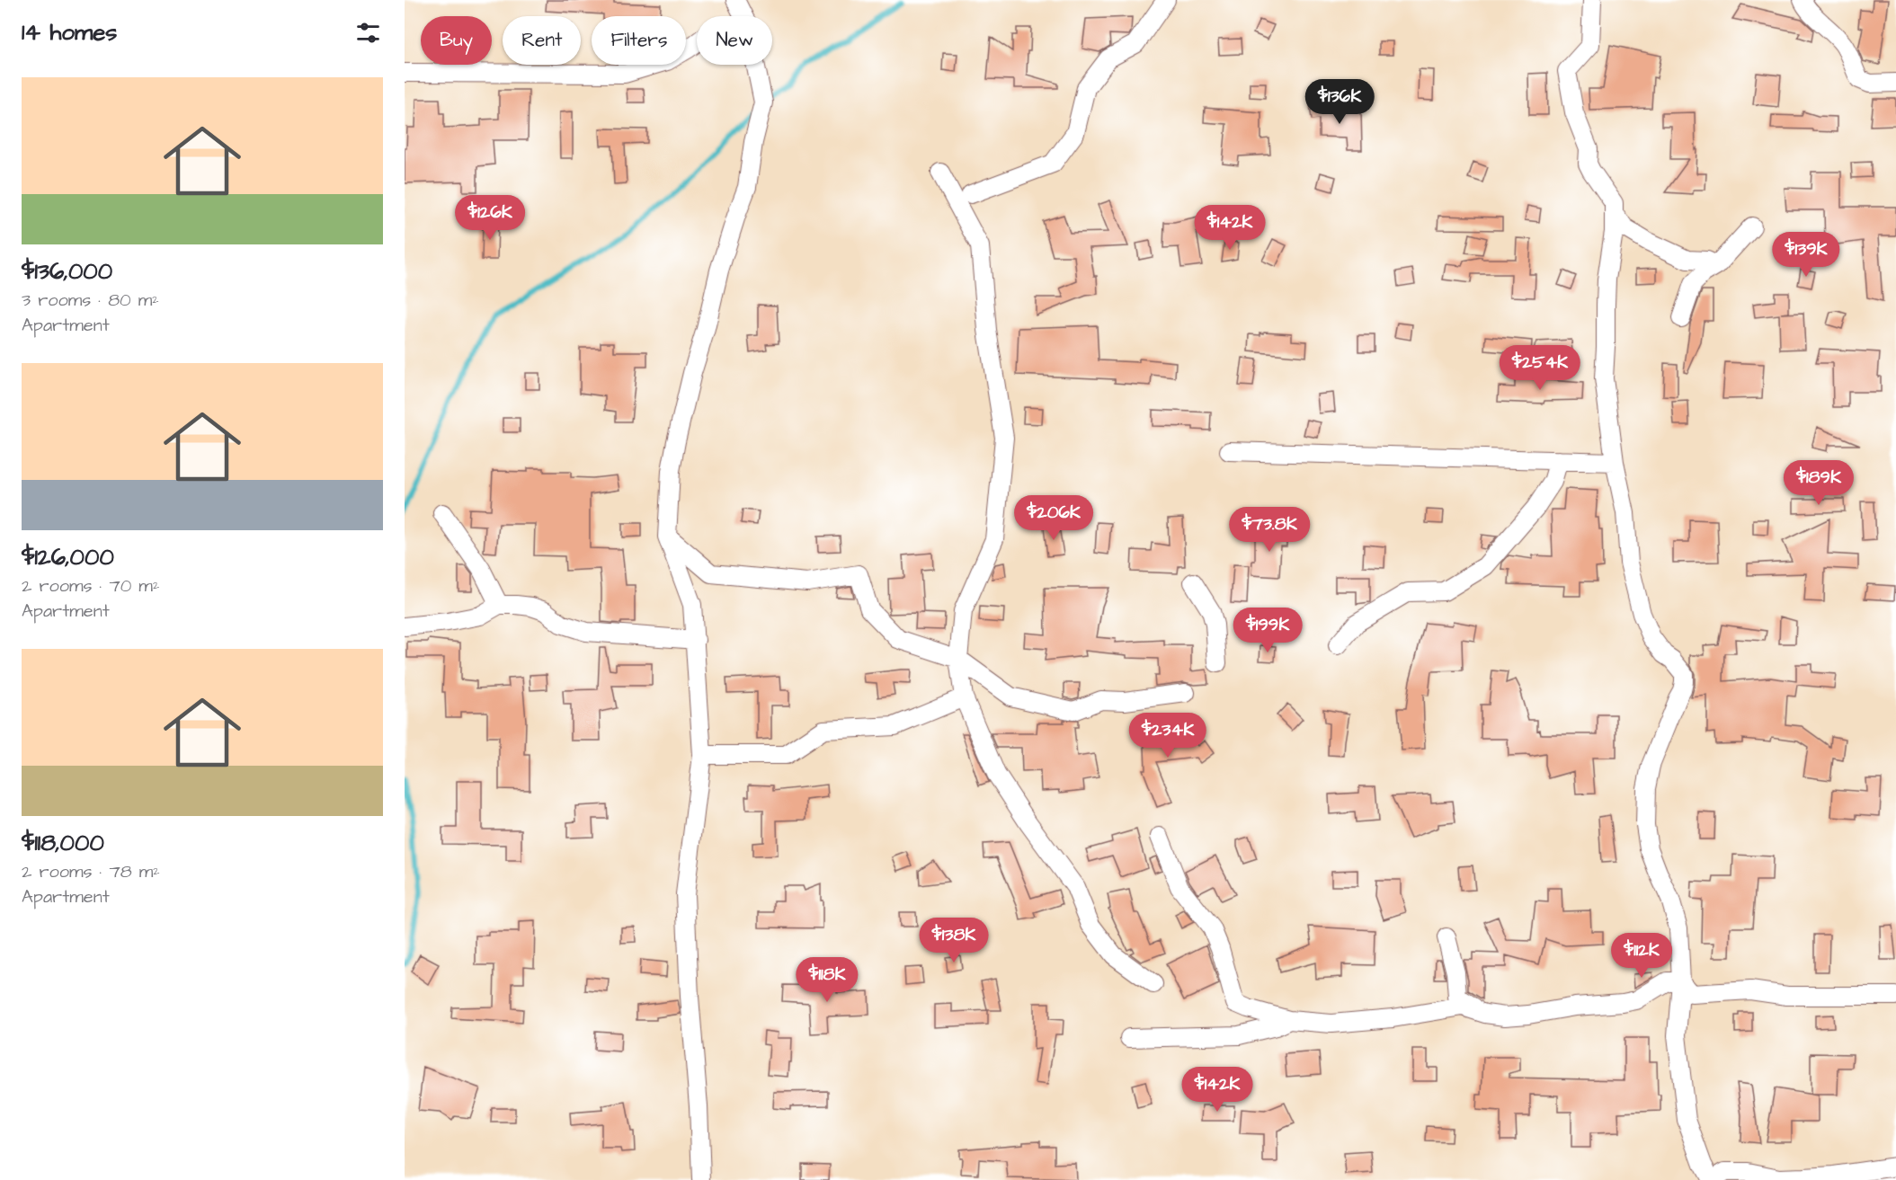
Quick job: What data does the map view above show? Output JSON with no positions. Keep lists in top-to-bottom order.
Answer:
{
  "page": {
    "heading": "14 homes",
    "chip": [
      "Buy",
      "Rent",
      "Filters",
      "New"
    ],
    "list": [
      {
        "name": "$136,000",
        "note": "3 rooms · 80 m² · Apartment"
      },
      {
        "name": "$126,000",
        "note": "2 rooms · 70 m² · Apartment"
      },
      {
        "name": "$118,000",
        "note": "2 rooms · 78 m² · Apartment"
      }
    ],
    "price": [
      "$136K",
      "$126K",
      "$142K",
      "$139K",
      "$254K",
      "$189K",
      "$206K",
      "$73.8K",
      "$199K",
      "$234K",
      "$138K",
      "$112K",
      "$118K",
      "$142K"
    ]
  }
}
